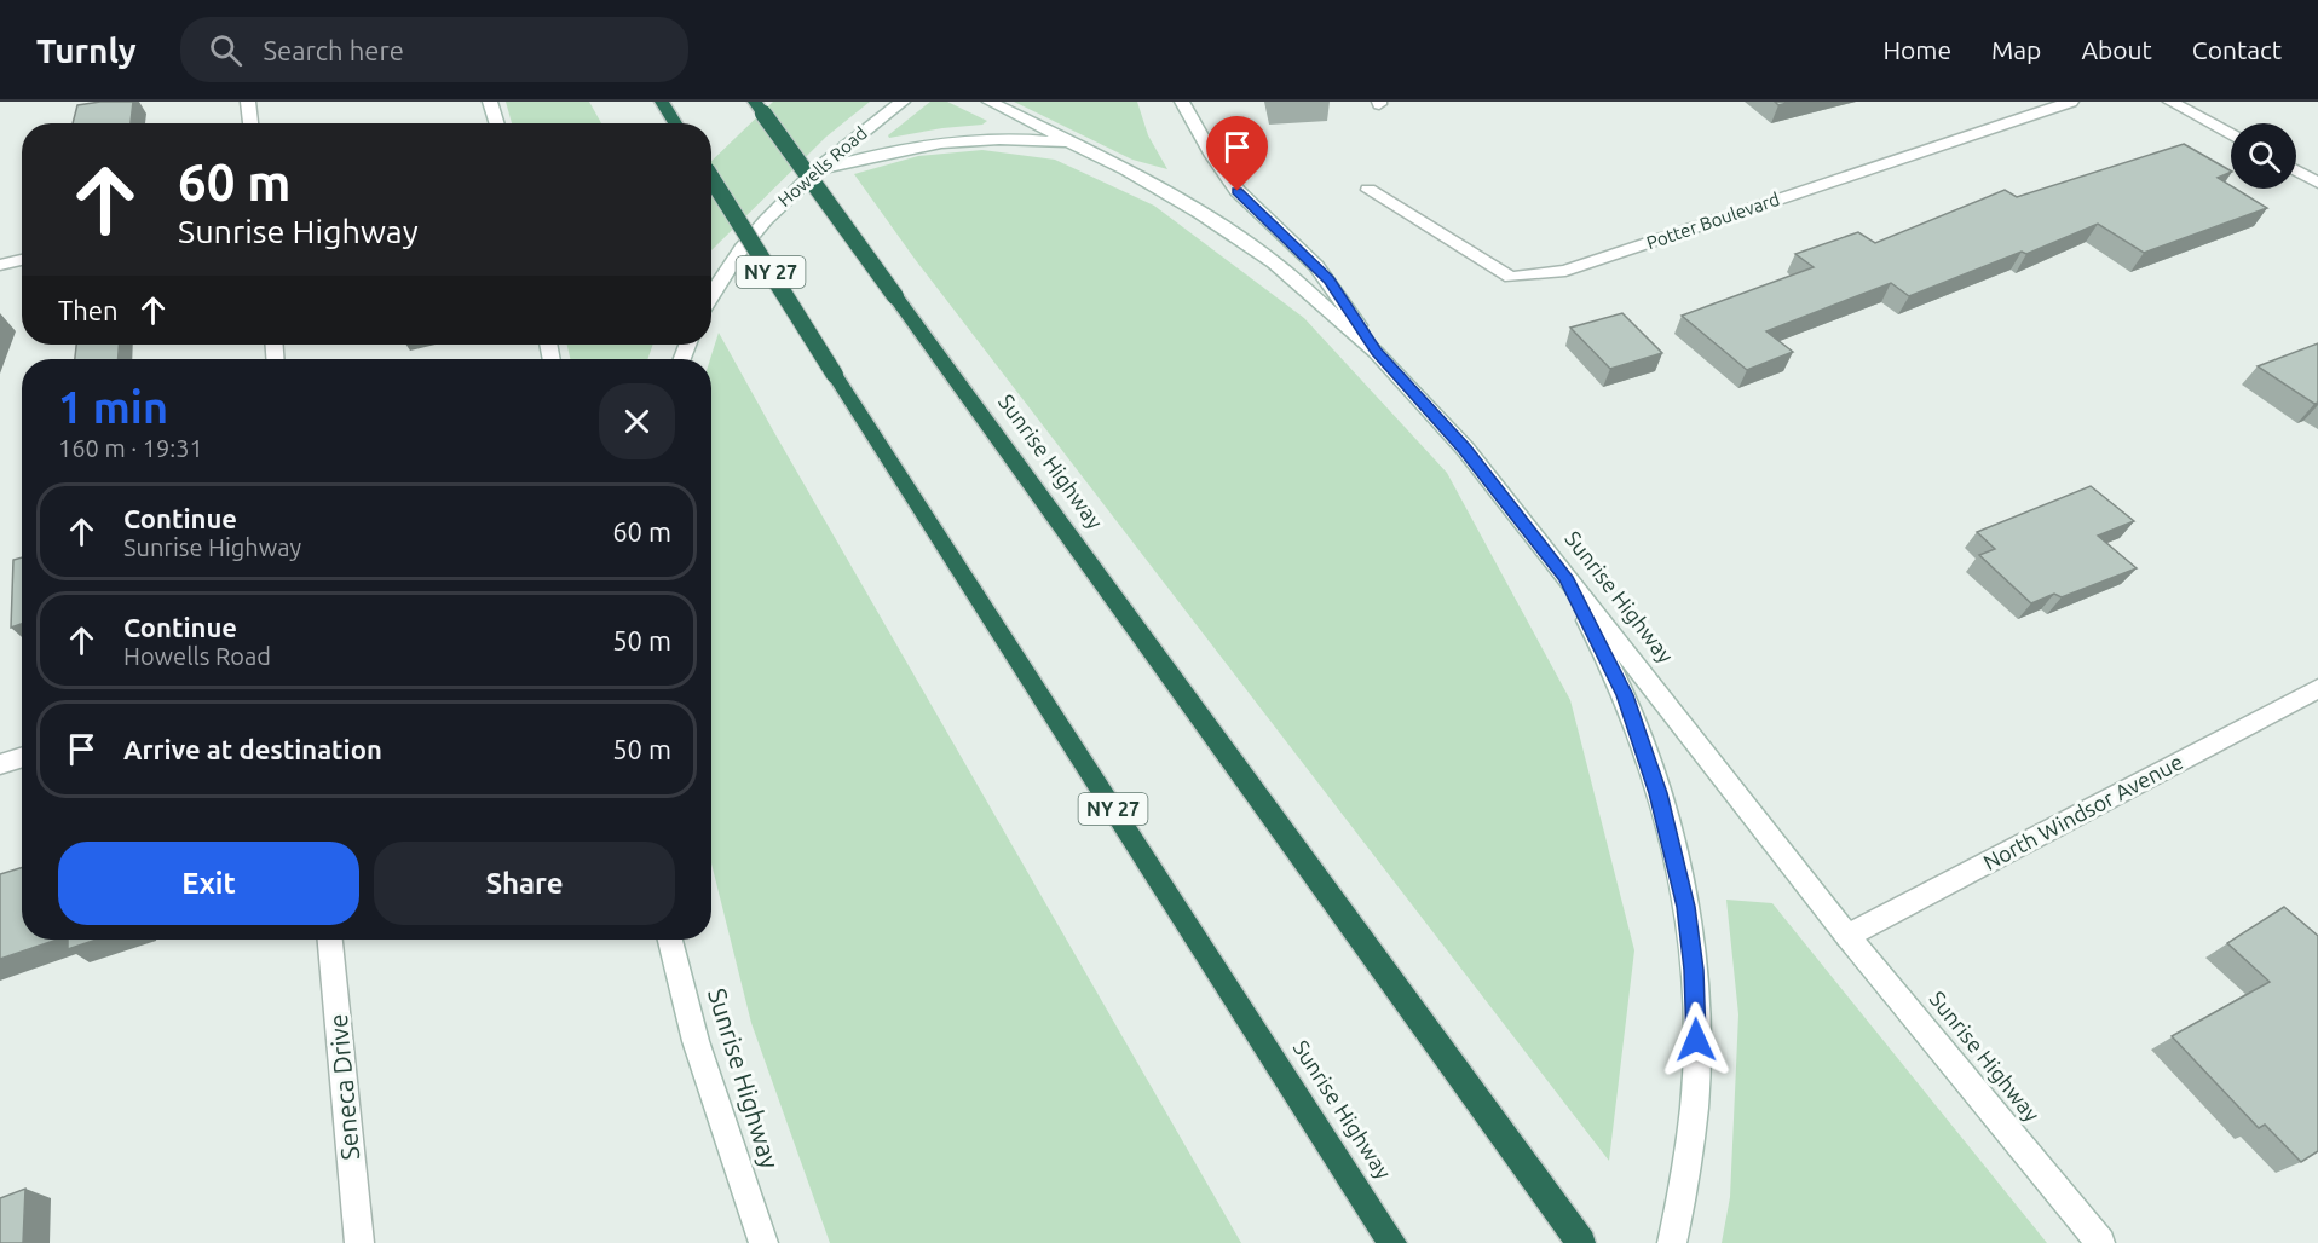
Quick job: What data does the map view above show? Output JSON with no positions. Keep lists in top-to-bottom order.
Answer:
{
  "streets": {
    "highway": ["NY 27", "Sunrise Highway"],
    "main road": [
      "Howells Road",
      "Potter Boulevard",
      "North Windsor Avenue",
      "Seneca Drive"
    ]
  },
  "crossings": [
    ["Sunrise Highway", "North Windsor Avenue"]
  ],
  "page": {
    "header": "Turnly",
    "search": "Search here",
    "nav": [
      "Home",
      "Map",
      "About",
      "Contact"
    ],
    "turn": ["60 m", "Sunrise Highway"],
    "then": "Then",
    "heading": ["1 min", "160 m · 19:31"],
    "list": [
      {
        "name": "Continue",
        "note": "Sunrise Highway",
        "value": "60 m"
      },
      {
        "name": "Continue",
        "note": "Howells Road",
        "value": "50 m"
      },
      {
        "name": "Arrive at destination",
        "value": "50 m"
      }
    ],
    "buttons": ["Exit", "Share"]
  }
}
